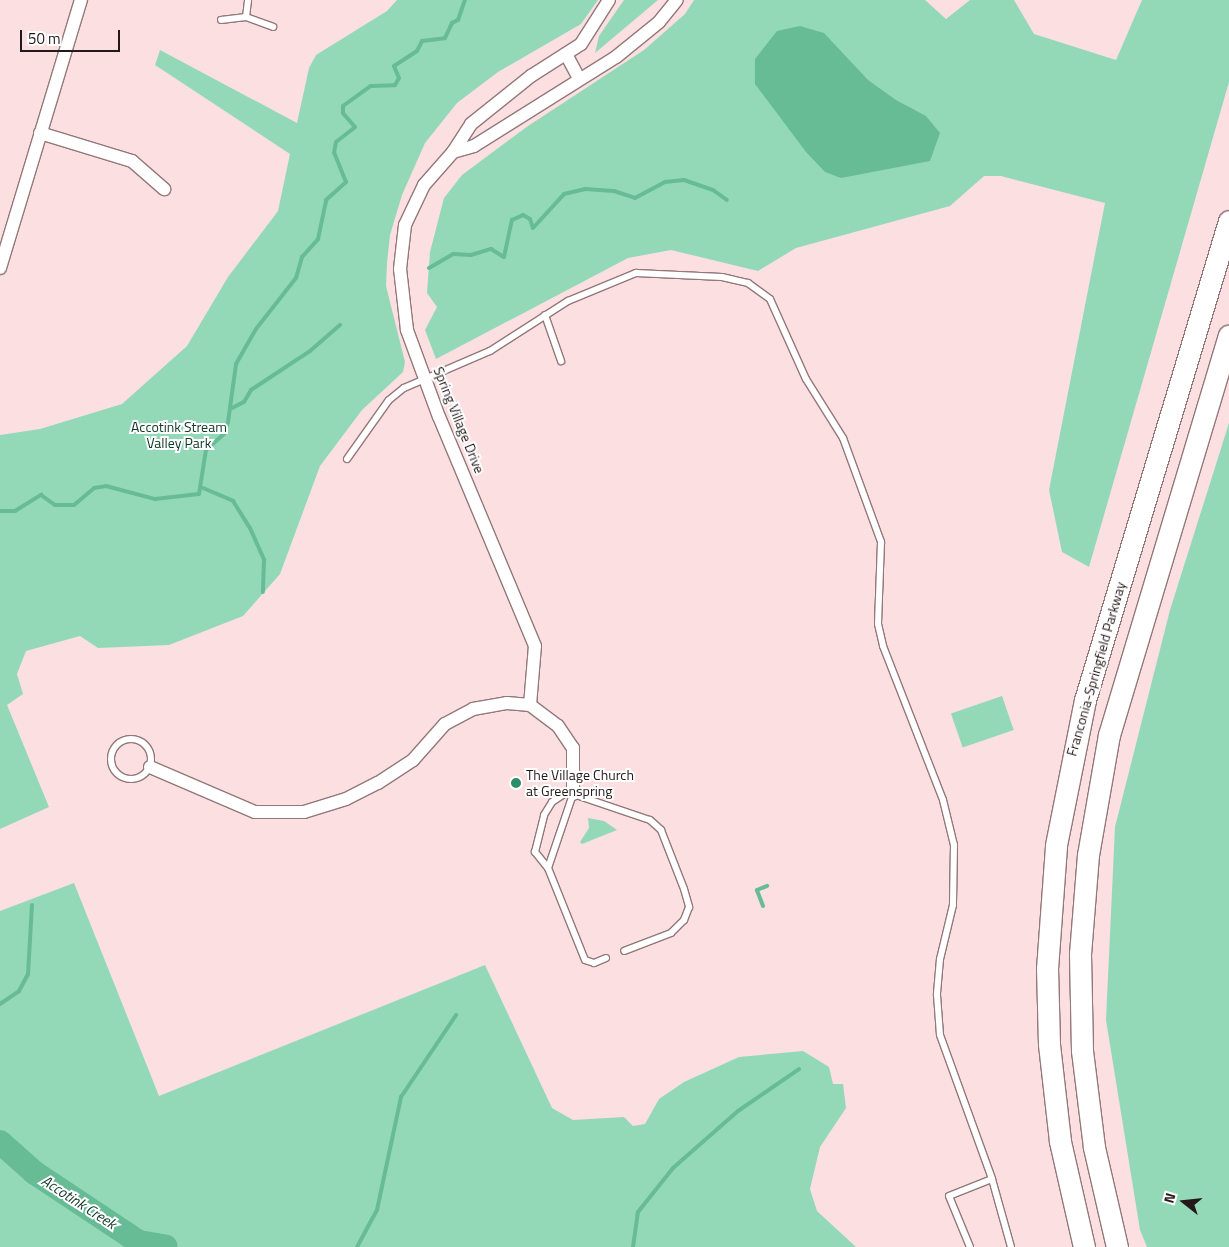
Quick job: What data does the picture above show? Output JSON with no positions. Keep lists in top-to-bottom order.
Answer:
{
  "streets": {
    "main road": ["Franconia-Springfield Parkway"],
    "street": ["Spring Village Drive"]
  },
  "water": ["Accotink Creek"],
  "parks": ["Accotink Stream Valley Park"],
  "places": ["The Village Church at Greenspring"],
  "scale_bar": "50 m",
  "north": "left"
}
